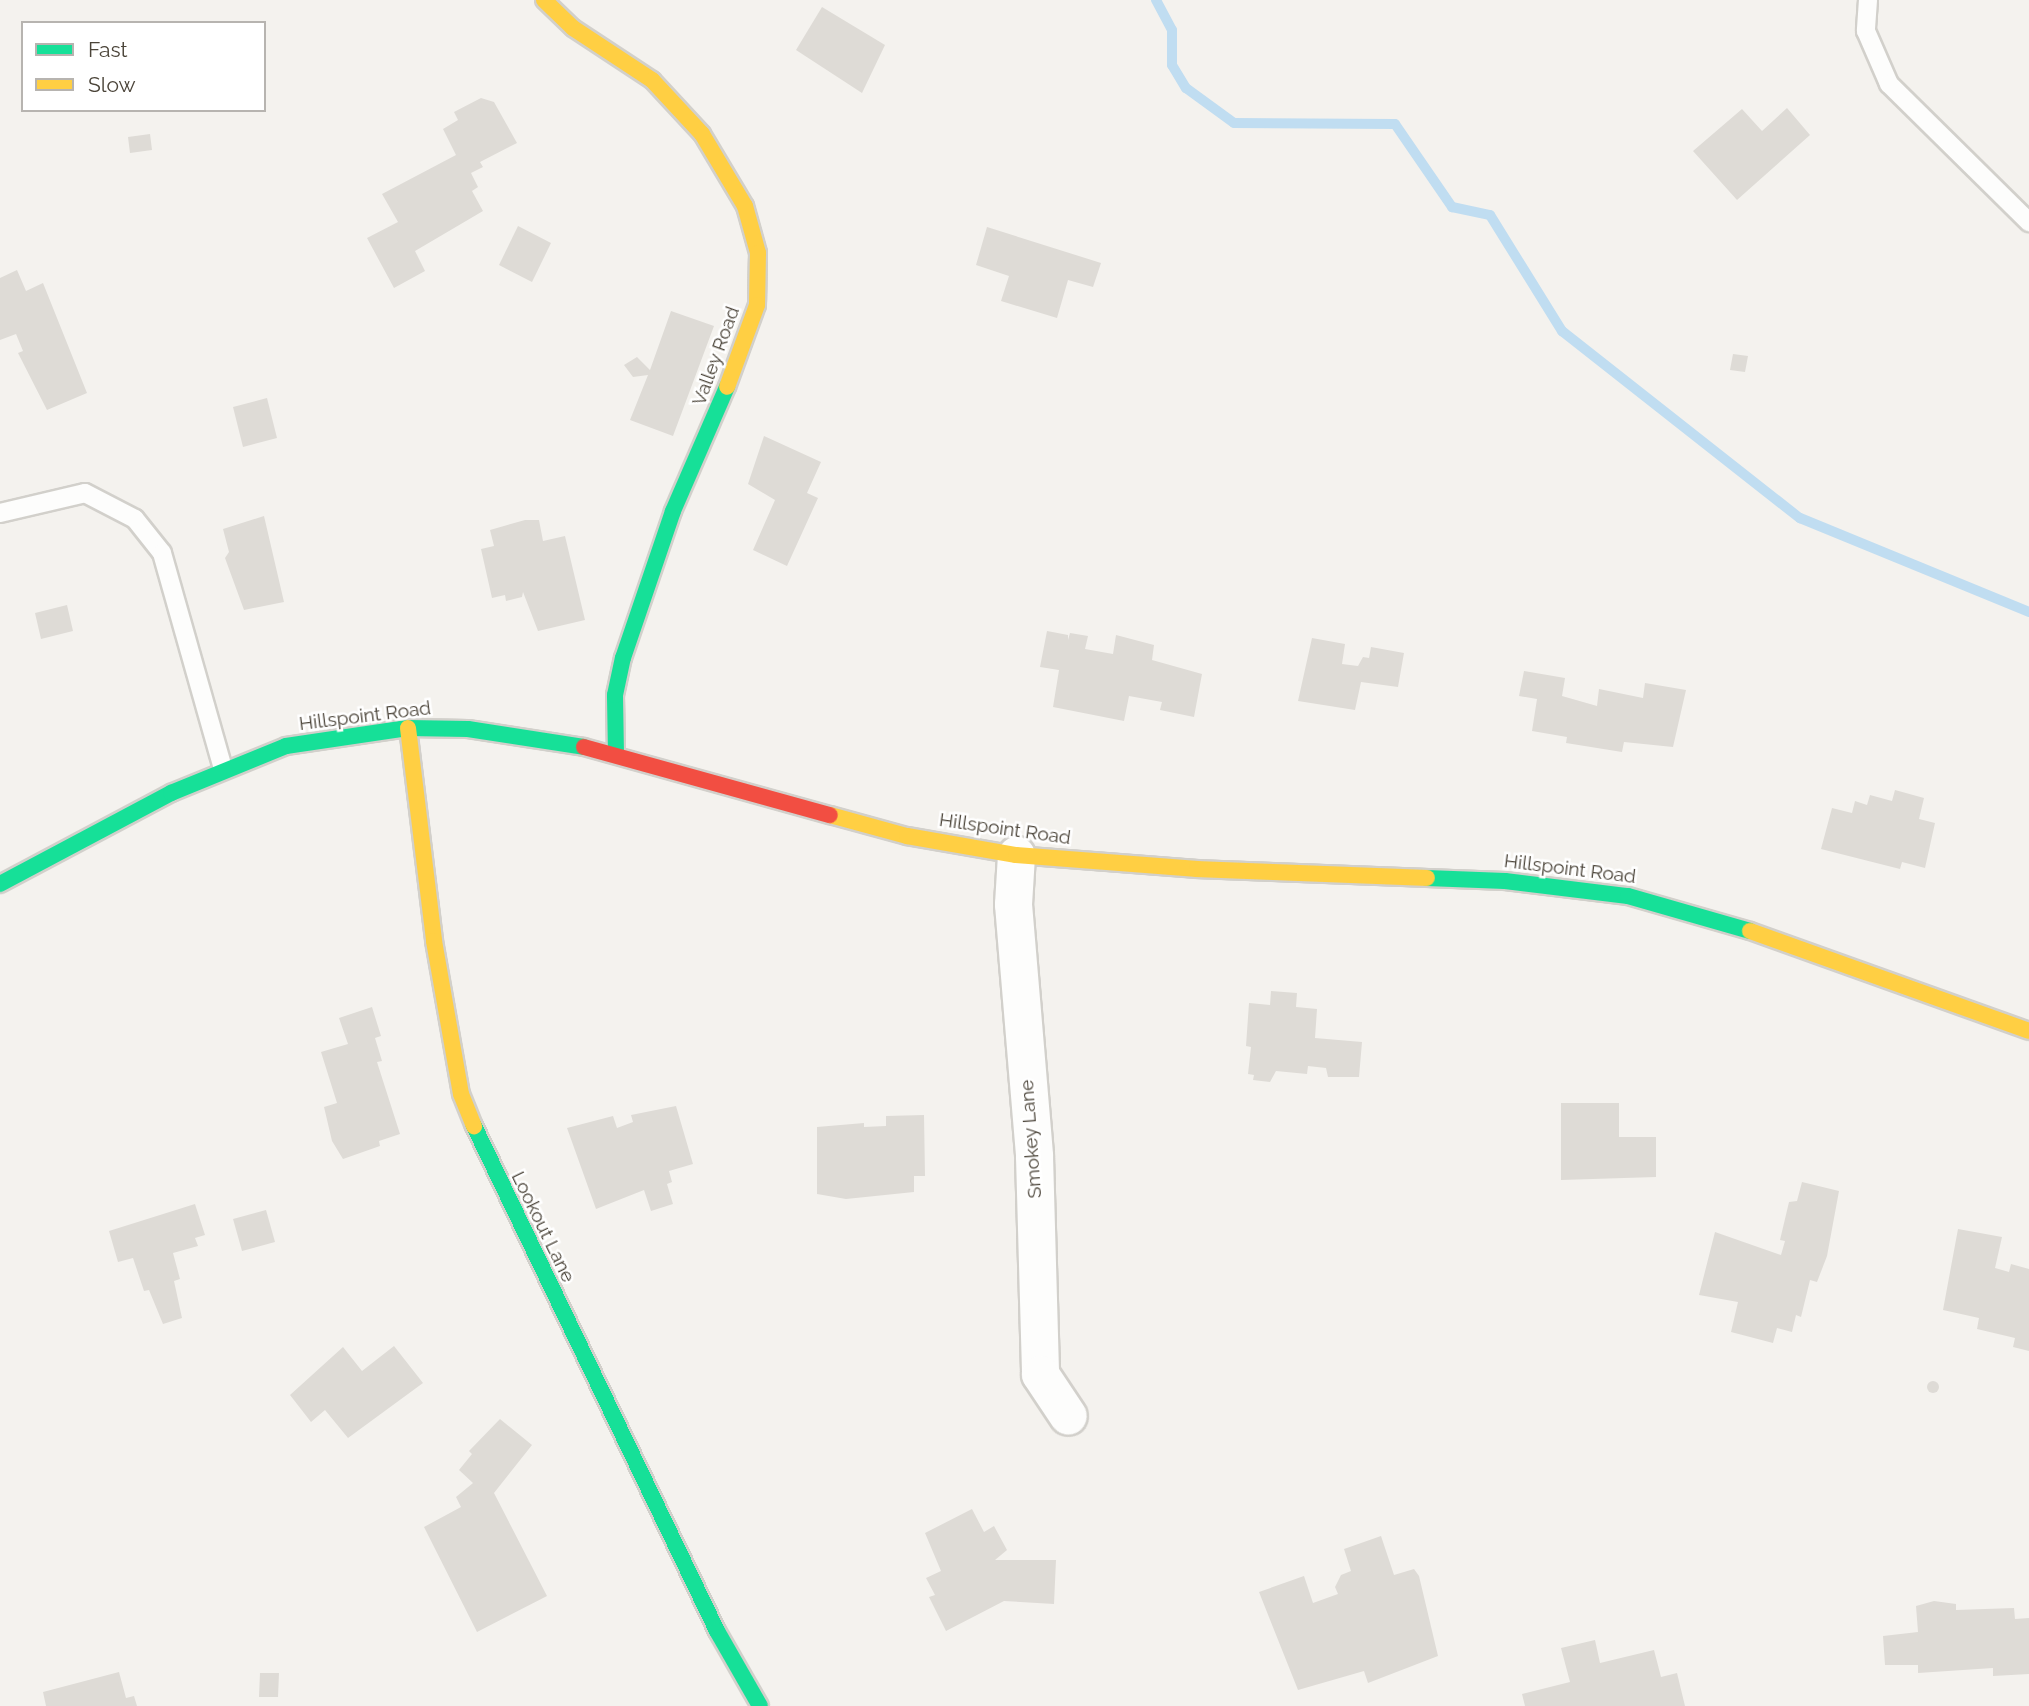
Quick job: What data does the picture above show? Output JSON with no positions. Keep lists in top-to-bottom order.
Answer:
{
  "streets": {
    "street": [
      "Valley Road",
      "Hillspoint Road",
      "Smokey Lane",
      "Lookout Lane"
    ]
  },
  "crossings": [
    ["Valley Road", "Hillspoint Road"],
    ["Hillspoint Road", "Smokey Lane"],
    ["Hillspoint Road", "Lookout Lane"]
  ],
  "legend": ["Fast", "Slow"]
}
